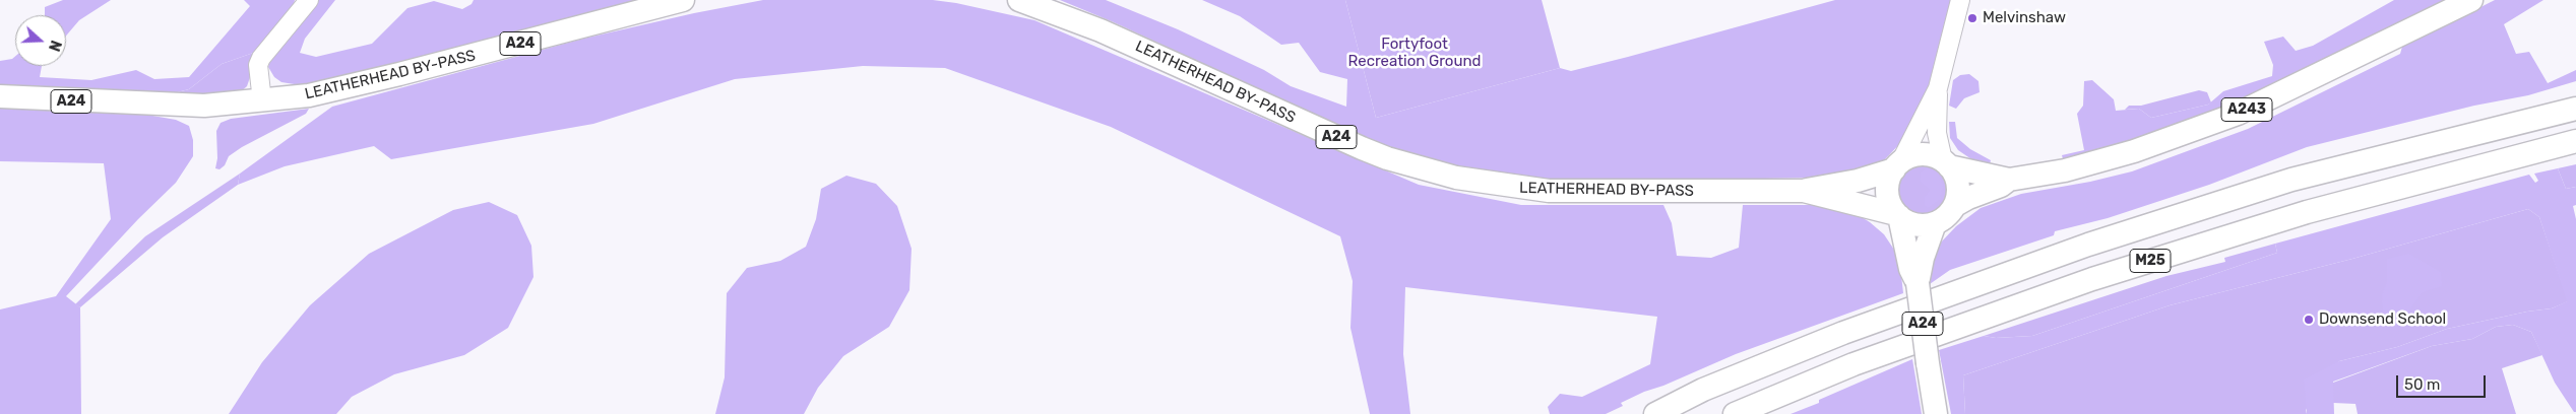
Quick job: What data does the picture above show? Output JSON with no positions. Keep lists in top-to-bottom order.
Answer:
{
  "streets": {
    "highway": [
      "A24",
      "LEATHERHEAD BY-PASS",
      "A243",
      "M25"
    ]
  },
  "crossings": [
    ["A24", "LEATHERHEAD BY-PASS"],
    ["A24", "A243"],
    ["LEATHERHEAD BY-PASS", "A243"]
  ],
  "parks": ["Fortyfoot Recreation Ground"],
  "places": ["Melvinshaw", "Downsend School"],
  "scale_bar": "50 m",
  "north": "right"
}
